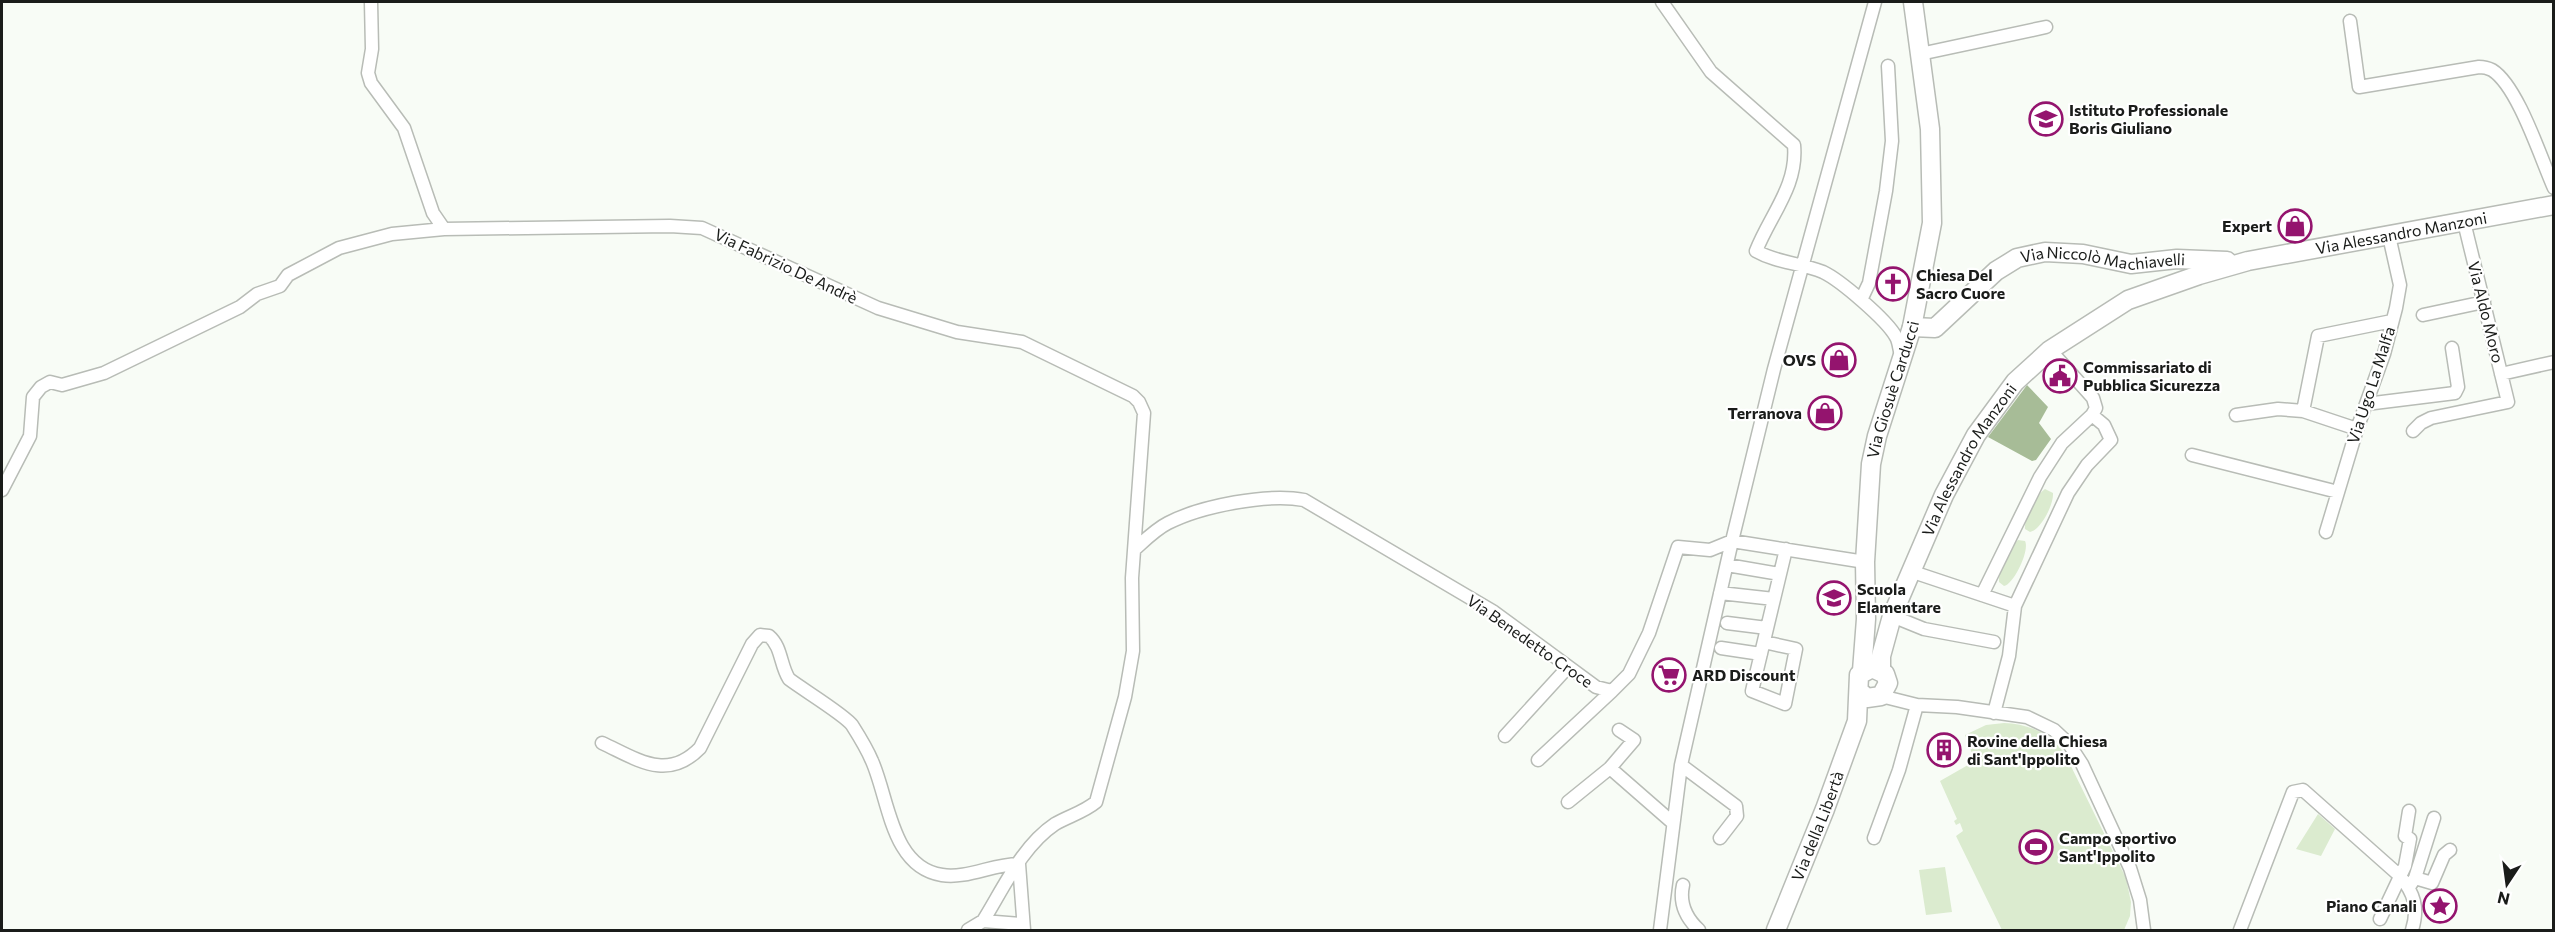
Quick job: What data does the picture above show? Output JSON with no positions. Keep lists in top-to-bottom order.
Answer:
{
  "streets": {
    "main road": [
      "Via Alessandro Manzoni",
      "Via Niccolò Machiavelli",
      "Via Giosuè Carducci",
      "Via della Libertà"
    ],
    "street": [
      "Via Fabrizio De Andrè",
      "Via Aldo Moro",
      "Via Ugo La Malfa",
      "Via Benedetto Croce"
    ]
  },
  "crossings": [
    ["Via Alessandro Manzoni", "Via Niccolò Machiavelli"],
    ["Via Alessandro Manzoni", "Via Aldo Moro"],
    ["Via Alessandro Manzoni", "Via Ugo La Malfa"],
    ["Via Alessandro Manzoni", "Via Giosuè Carducci"],
    ["Via Alessandro Manzoni", "Via della Libertà"],
    ["Via Niccolò Machiavelli", "Via Giosuè Carducci"],
    ["Via Fabrizio De Andrè", "Via Benedetto Croce"],
    ["Via Giosuè Carducci", "Via Benedetto Croce"],
    ["Via Giosuè Carducci", "Via della Libertà"]
  ],
  "places": {
    "school or university": ["Istituto Professionale Boris Giuliano", "Scuola Elamentare"],
    "shop": ["Expert", "OVS", "Terranova"],
    "church": ["Chiesa Del Sacro Cuore"],
    "public building": ["Commissariato di Pubblica Sicurezza"],
    "supermarket": ["ARD Discount"],
    "building": ["Rovine della Chiesa di Sant'Ippolito"],
    "sports": ["Campo sportivo Sant'Ippolito"],
    "place": ["Piano Canali"]
  },
  "north": "bottom"
}
